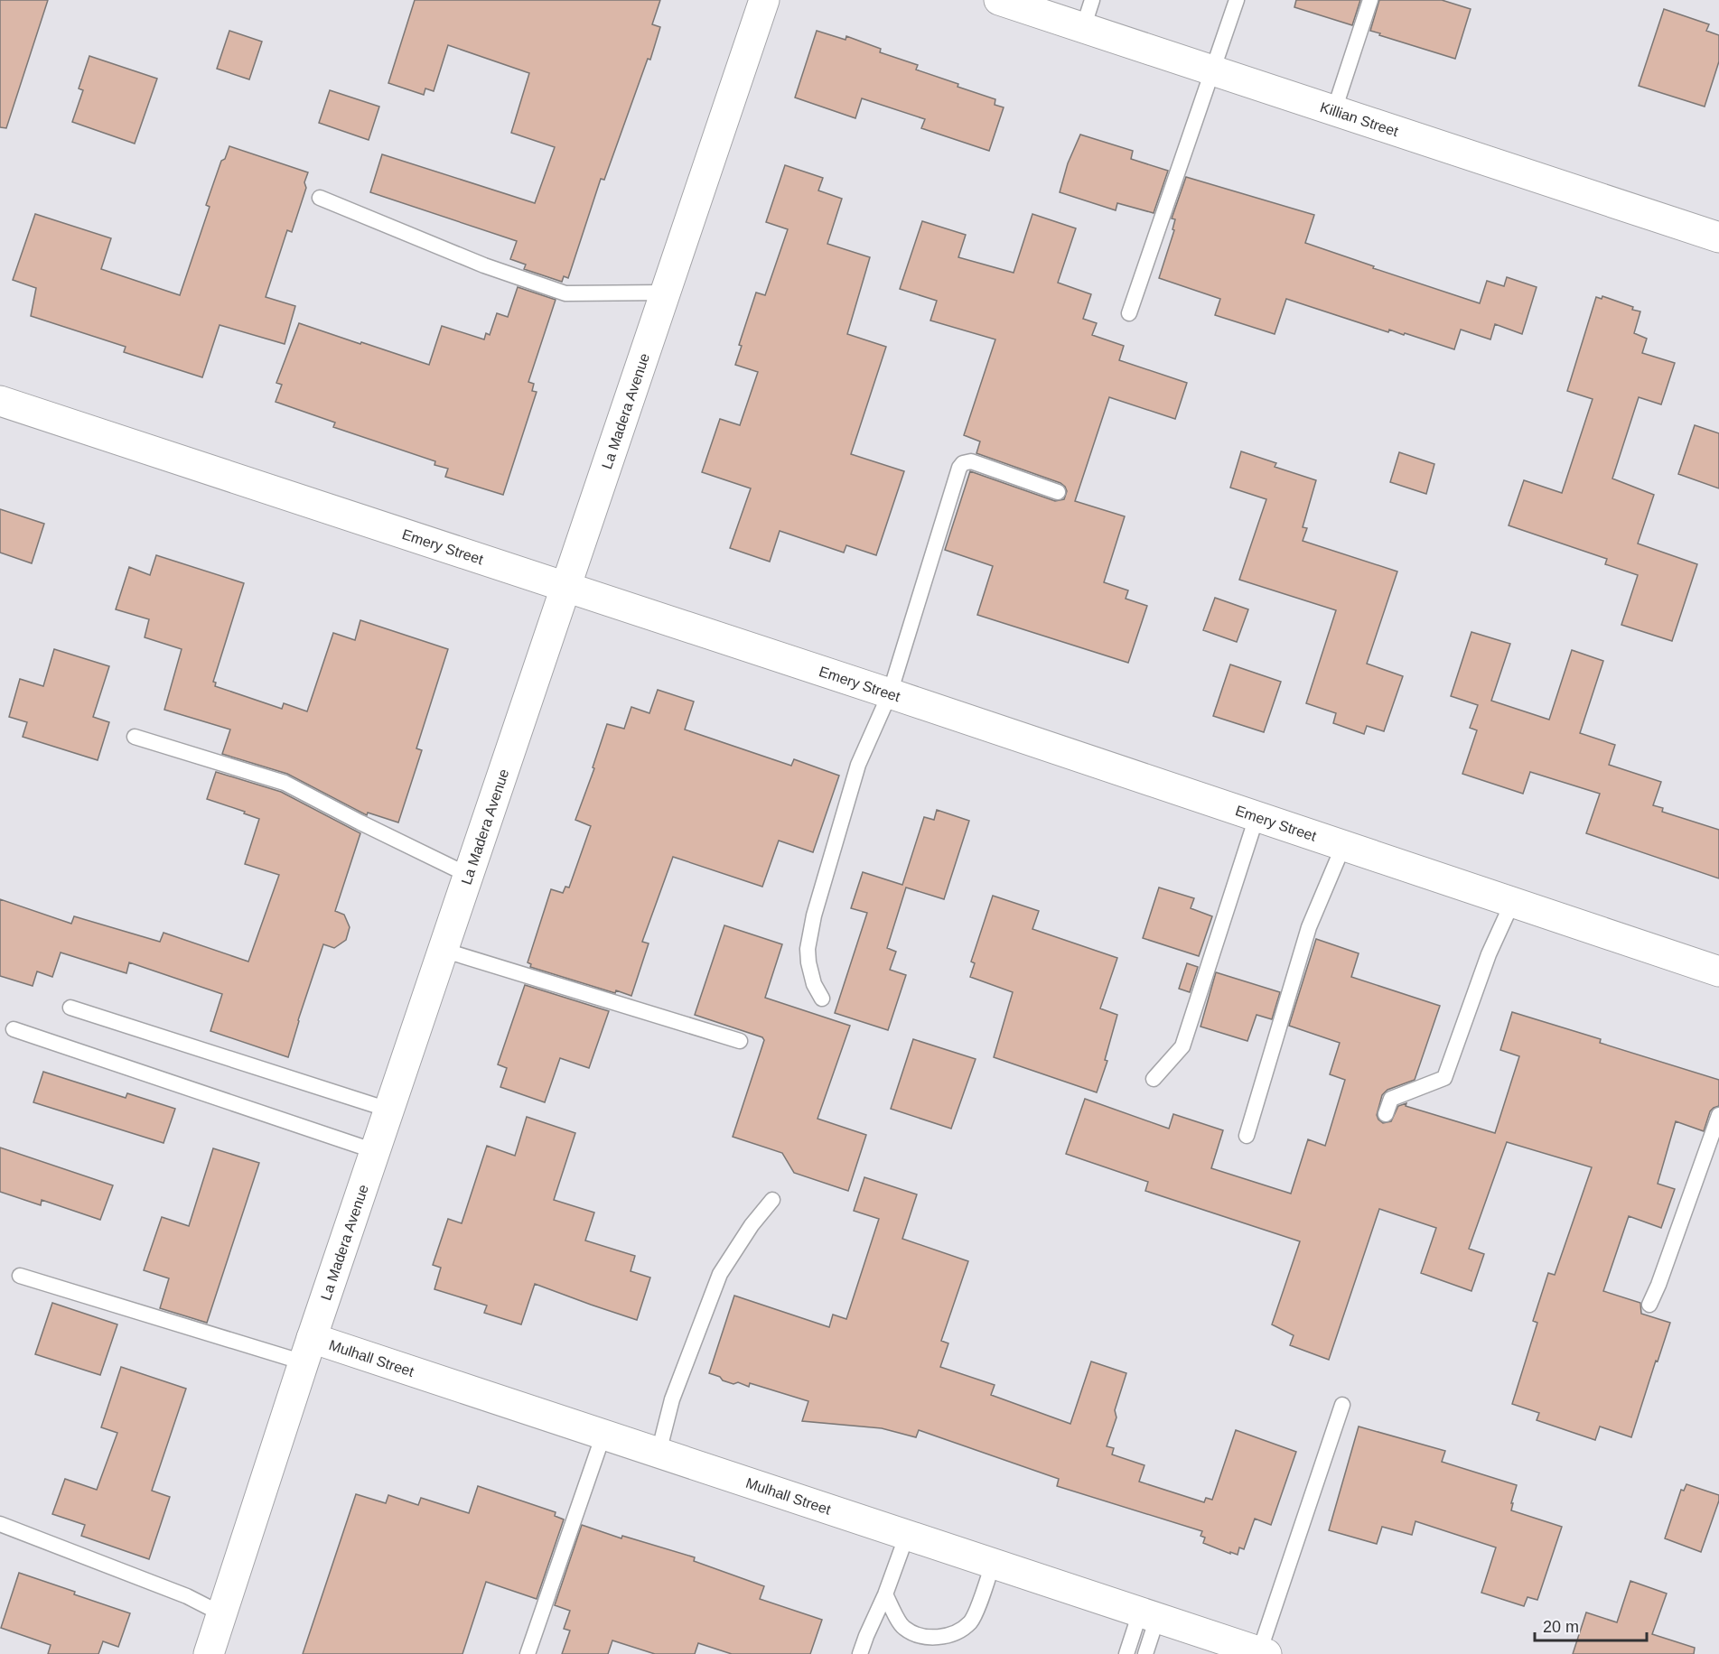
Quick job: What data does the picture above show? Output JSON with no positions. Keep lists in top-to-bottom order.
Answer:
{
  "streets": {
    "street": [
      "Killian Street",
      "La Madera Avenue",
      "Emery Street",
      "Mulhall Street"
    ]
  },
  "crossings": [
    ["La Madera Avenue", "Emery Street"],
    ["La Madera Avenue", "Mulhall Street"]
  ],
  "scale_bar": "20 m"
}
